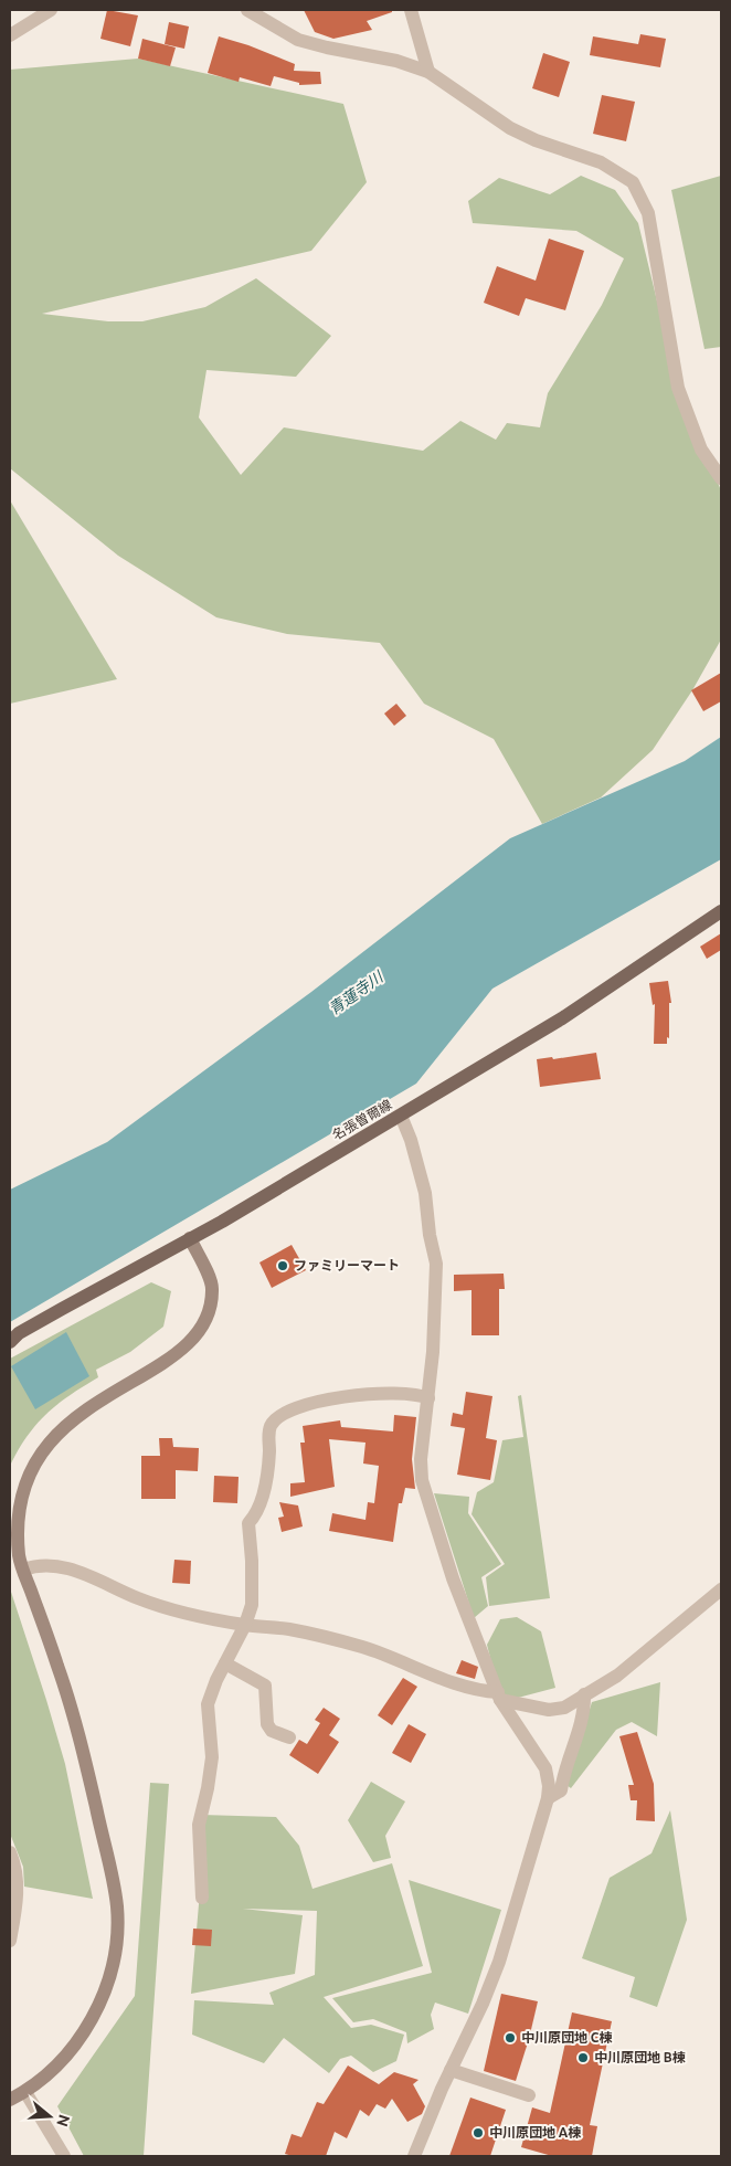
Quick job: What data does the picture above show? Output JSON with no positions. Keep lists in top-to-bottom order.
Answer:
{
  "streets": {
    "main road": ["名張曽爾線"]
  },
  "water": ["青蓮寺川"],
  "places": [
    "ファミリーマート",
    "中川原団地 C棟",
    "中川原団地 B棟",
    "中川原団地 A棟"
  ],
  "north": "right"
}
